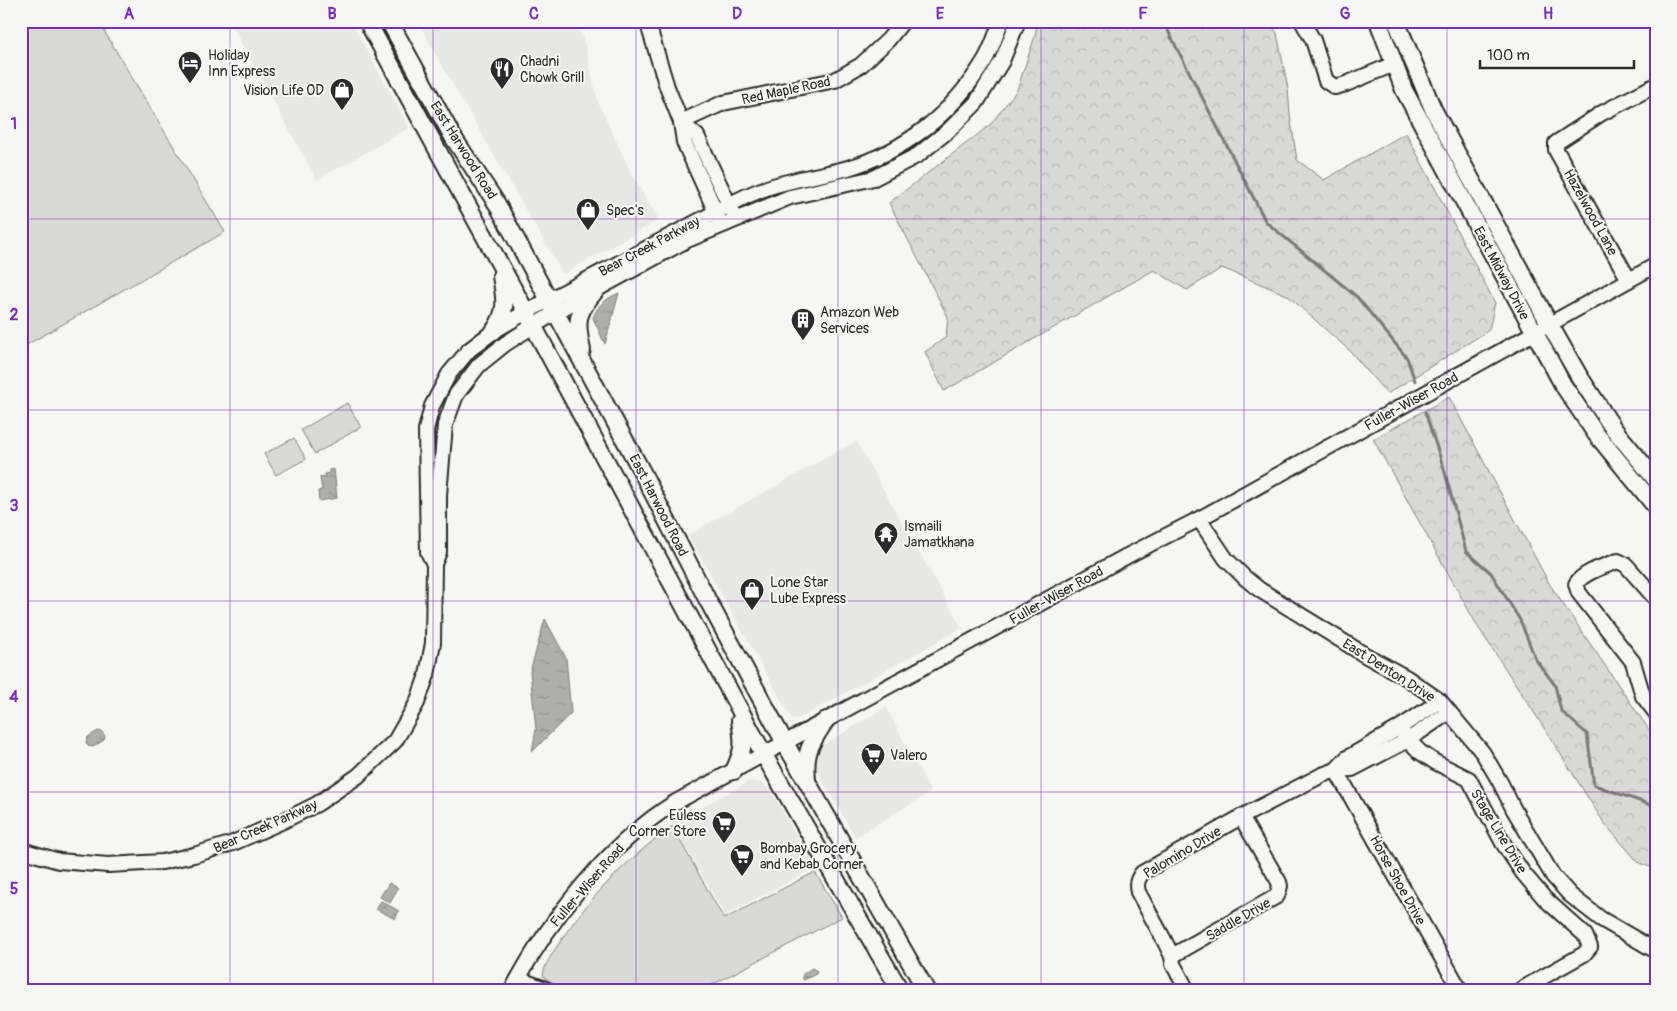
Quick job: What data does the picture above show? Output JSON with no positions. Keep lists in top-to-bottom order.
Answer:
{
  "streets": {
    "main road": ["East Harwood Road", "East Midway Drive"],
    "street": [
      "Red Maple Road",
      "Hazelwood Lane",
      "Bear Creek Parkway",
      "Fuller-Wiser Road",
      "East Denton Drive",
      "Stage Line Drive",
      "Palomino Drive",
      "Horse Shoe Drive",
      "Saddle Drive"
    ]
  },
  "crossings": [
    ["East Harwood Road", "Bear Creek Parkway"],
    ["East Harwood Road", "Fuller-Wiser Road"],
    ["Hazelwood Lane", "Fuller-Wiser Road"],
    ["East Midway Drive", "Fuller-Wiser Road"],
    ["Fuller-Wiser Road", "East Denton Drive"],
    ["East Denton Drive", "Palomino Drive"],
    ["Stage Line Drive", "Palomino Drive"],
    ["Palomino Drive", "Horse Shoe Drive"],
    ["Palomino Drive", "Saddle Drive"]
  ],
  "places": {
    "hotel": ["Holiday Inn Express"],
    "restaurant": ["Chadni Chowk Grill"],
    "shop": ["Vision Life OD", "Spec's", "Lone Star Lube Express"],
    "building": ["Amazon Web Services"],
    "temple": ["Ismaili Jamatkhana"],
    "supermarket": ["Valero", "Euless Corner Store", "Bombay Grocery and Kebab Corner"]
  },
  "scale_bar": "100 m",
  "grid": {
    "columns": [
      "A",
      "B",
      "C",
      "D",
      "E",
      "F",
      "G",
      "H"
    ],
    "rows": [
      "1",
      "2",
      "3",
      "4",
      "5"
    ]
  }
}
